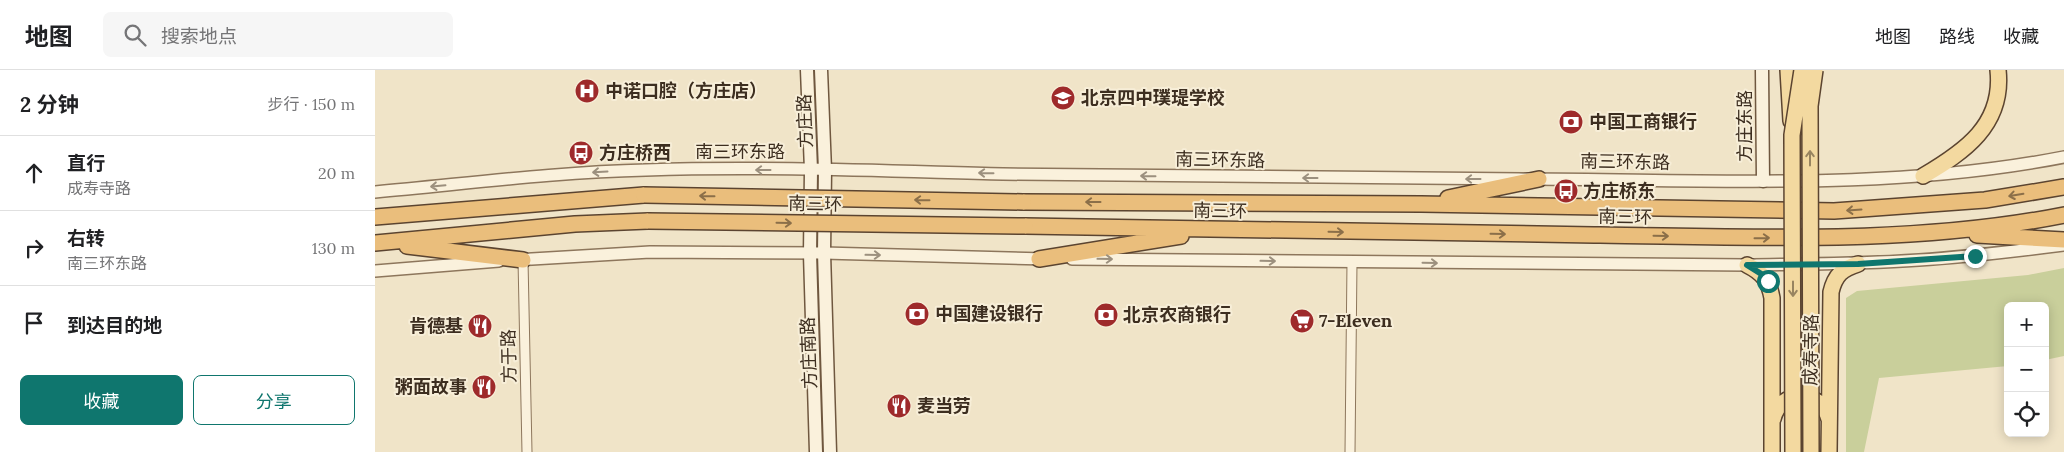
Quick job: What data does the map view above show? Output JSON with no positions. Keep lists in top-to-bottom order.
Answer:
{
  "streets": {
    "highway": ["南三环"],
    "main road": [
      "方庄路",
      "方庄东路",
      "成寿寺路",
      "方庄南路"
    ],
    "street": ["南三环东路", "方于路"]
  },
  "crossings": [
    ["方庄路", "南三环东路"],
    ["方庄路", "方庄南路"],
    ["方庄东路", "南三环东路"]
  ],
  "places": {
    "hospital": ["中诺口腔（方庄店）"],
    "school or university": ["北京四中璞瑅学校"],
    "bank": ["中国工商银行", "中国建设银行", "北京农商银行"],
    "bus stop": ["方庄桥西", "方庄桥东"],
    "supermarket": ["7-Eleven"],
    "restaurant": ["肯德基", "粥面故事", "麦当劳"]
  },
  "page": {
    "header": "地图",
    "search": "搜索地点",
    "nav": ["地图", "路线", "收藏"],
    "heading": ["2 分钟", "步行 · 150 m"],
    "list": [
      ["直行", "成寿寺路", "20 m"],
      ["右转", "南三环东路", "130 m"],
      "到达目的地"
    ],
    "map_buttons": ["+", "−"],
    "buttons": ["收藏", "分享"]
  }
}
